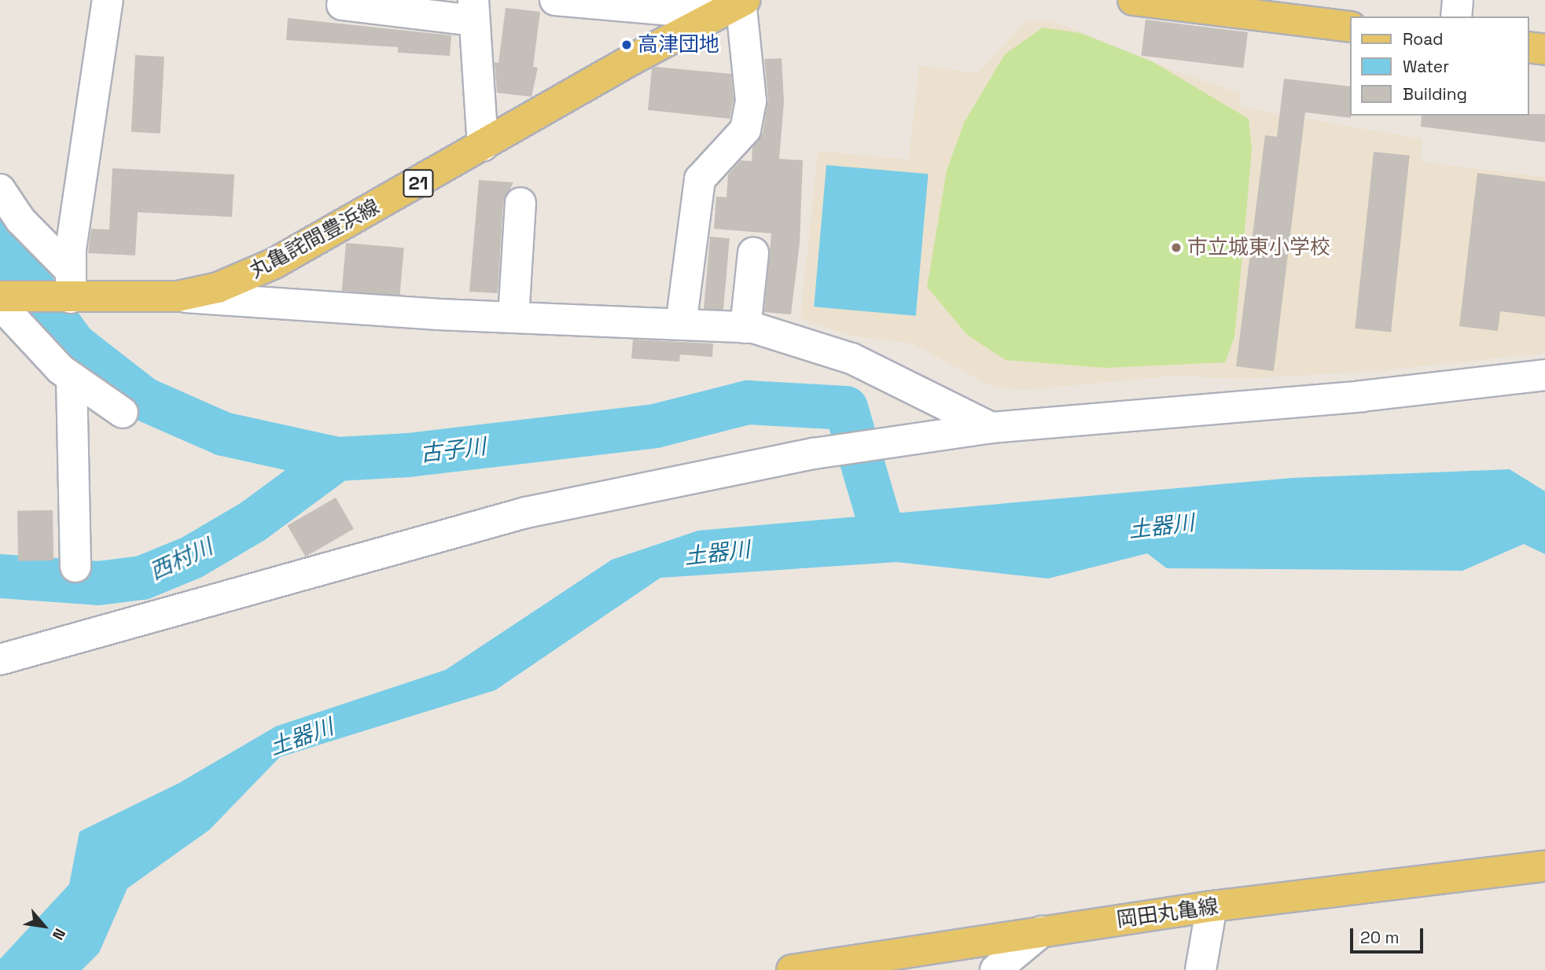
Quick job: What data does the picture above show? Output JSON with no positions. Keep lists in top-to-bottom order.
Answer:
{
  "streets": {
    "main road": ["21", "丸亀詫間豊浜線", "岡田丸亀線"]
  },
  "water": ["古子川", "土器川", "西村川"],
  "places": ["高津団地", "市立城東小学校"],
  "legend": ["Road", "Water", "Building"],
  "scale_bar": "20 m",
  "north": "bottom right"
}
